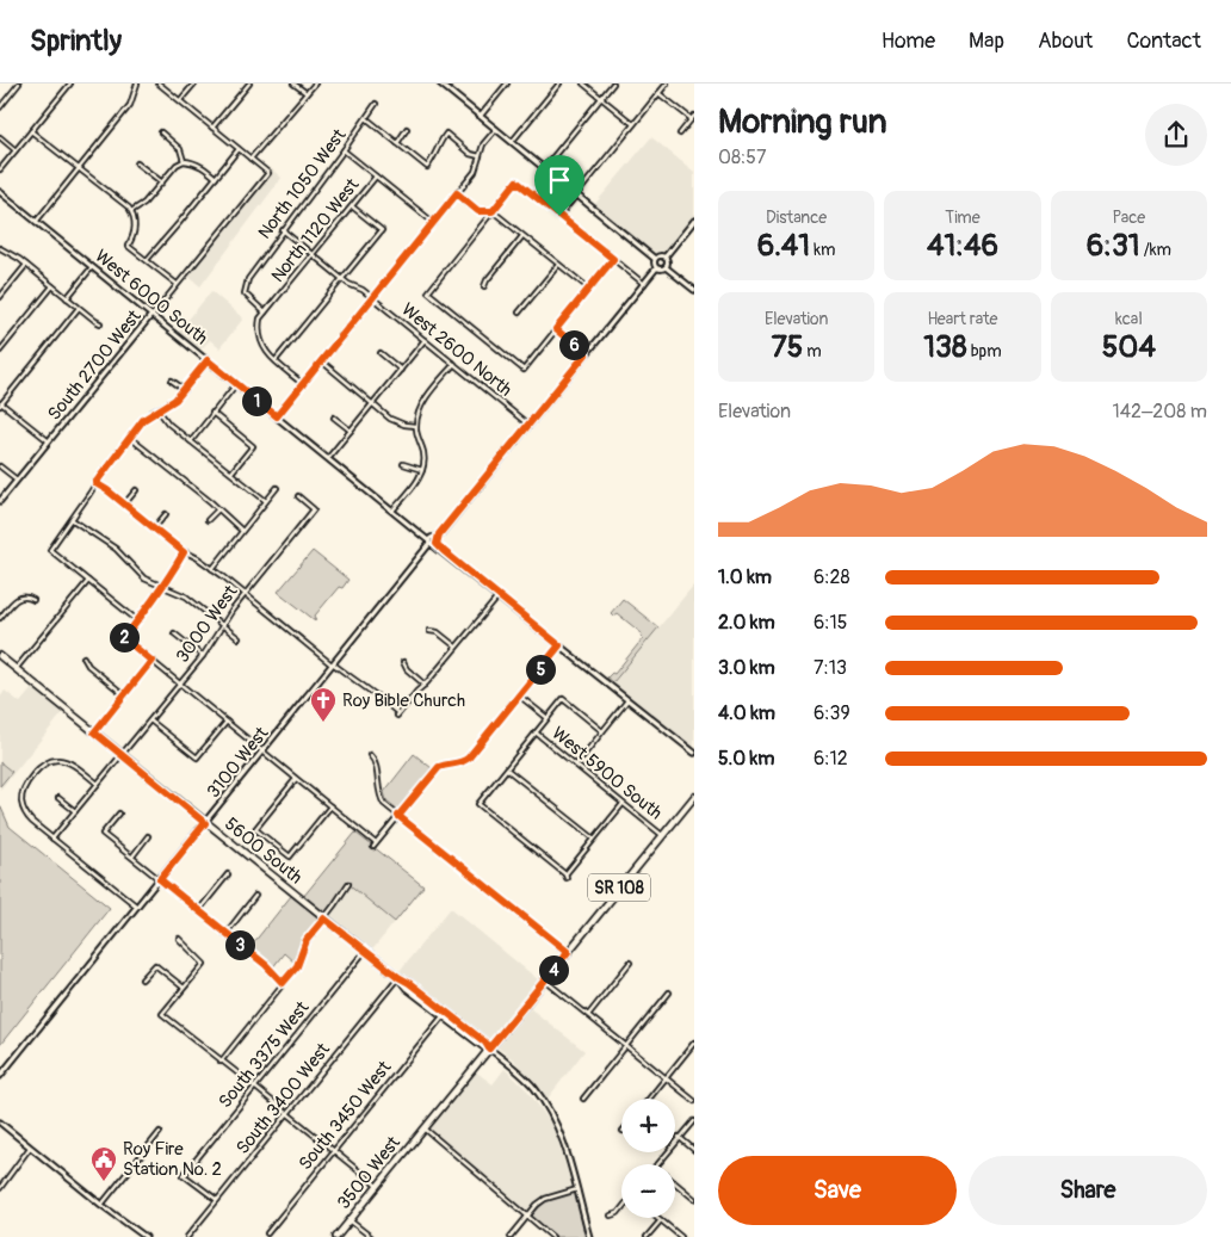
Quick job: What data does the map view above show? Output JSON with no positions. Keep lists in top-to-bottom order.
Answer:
{
  "streets": {
    "main road": ["5600 South", "SR 108", "3500 West"],
    "street": [
      "North 1050 West",
      "North 1120 West",
      "West 6000 South",
      "West 2600 North",
      "South 2700 West",
      "3000 West",
      "3100 West",
      "West 5900 South",
      "South 3375 West",
      "South 3400 West",
      "South 3450 West"
    ]
  },
  "crossings": [
    ["North 1050 West", "North 1120 West"],
    ["North 1050 West", "West 2600 North"],
    ["North 1120 West", "West 2600 North"],
    ["West 6000 South", "South 2700 West"],
    ["West 6000 South", "3100 West"],
    ["3000 West", "5600 South"],
    ["3100 West", "5600 South"],
    ["West 5900 South", "SR 108"],
    ["5600 South", "SR 108"],
    ["5600 South", "South 3375 West"],
    ["5600 South", "South 3400 West"],
    ["5600 South", "South 3450 West"],
    ["SR 108", "3500 West"],
    ["South 3375 West", "South 3400 West"]
  ],
  "places": {
    "church": ["Roy Bible Church"],
    "public building": ["Roy Fire Station No. 2"]
  },
  "page": {
    "header": "Sprintly",
    "nav": [
      "Home",
      "Map",
      "About",
      "Contact"
    ],
    "heading": ["Morning run", "08:57"],
    "stats": [
      ["Distance", "6.41 km"],
      ["Time", "41:46"],
      ["Pace", "6:31 /km"],
      ["Elevation", "75 m"],
      ["Heart rate", "138 bpm"],
      ["kcal", "504"]
    ],
    "pins": [
      "6",
      "1",
      "2",
      "5",
      "3",
      "4"
    ],
    "chart": ["Elevation", "142–208 m"],
    "list": [
      {
        "name": "1.0 km",
        "note": "6:28"
      },
      {
        "name": "2.0 km",
        "note": "6:15"
      },
      {
        "name": "3.0 km",
        "note": "7:13"
      },
      {
        "name": "4.0 km",
        "note": "6:39"
      },
      {
        "name": "5.0 km",
        "note": "6:12"
      }
    ],
    "map_buttons": ["+", "−"],
    "buttons": ["Save", "Share"]
  }
}
